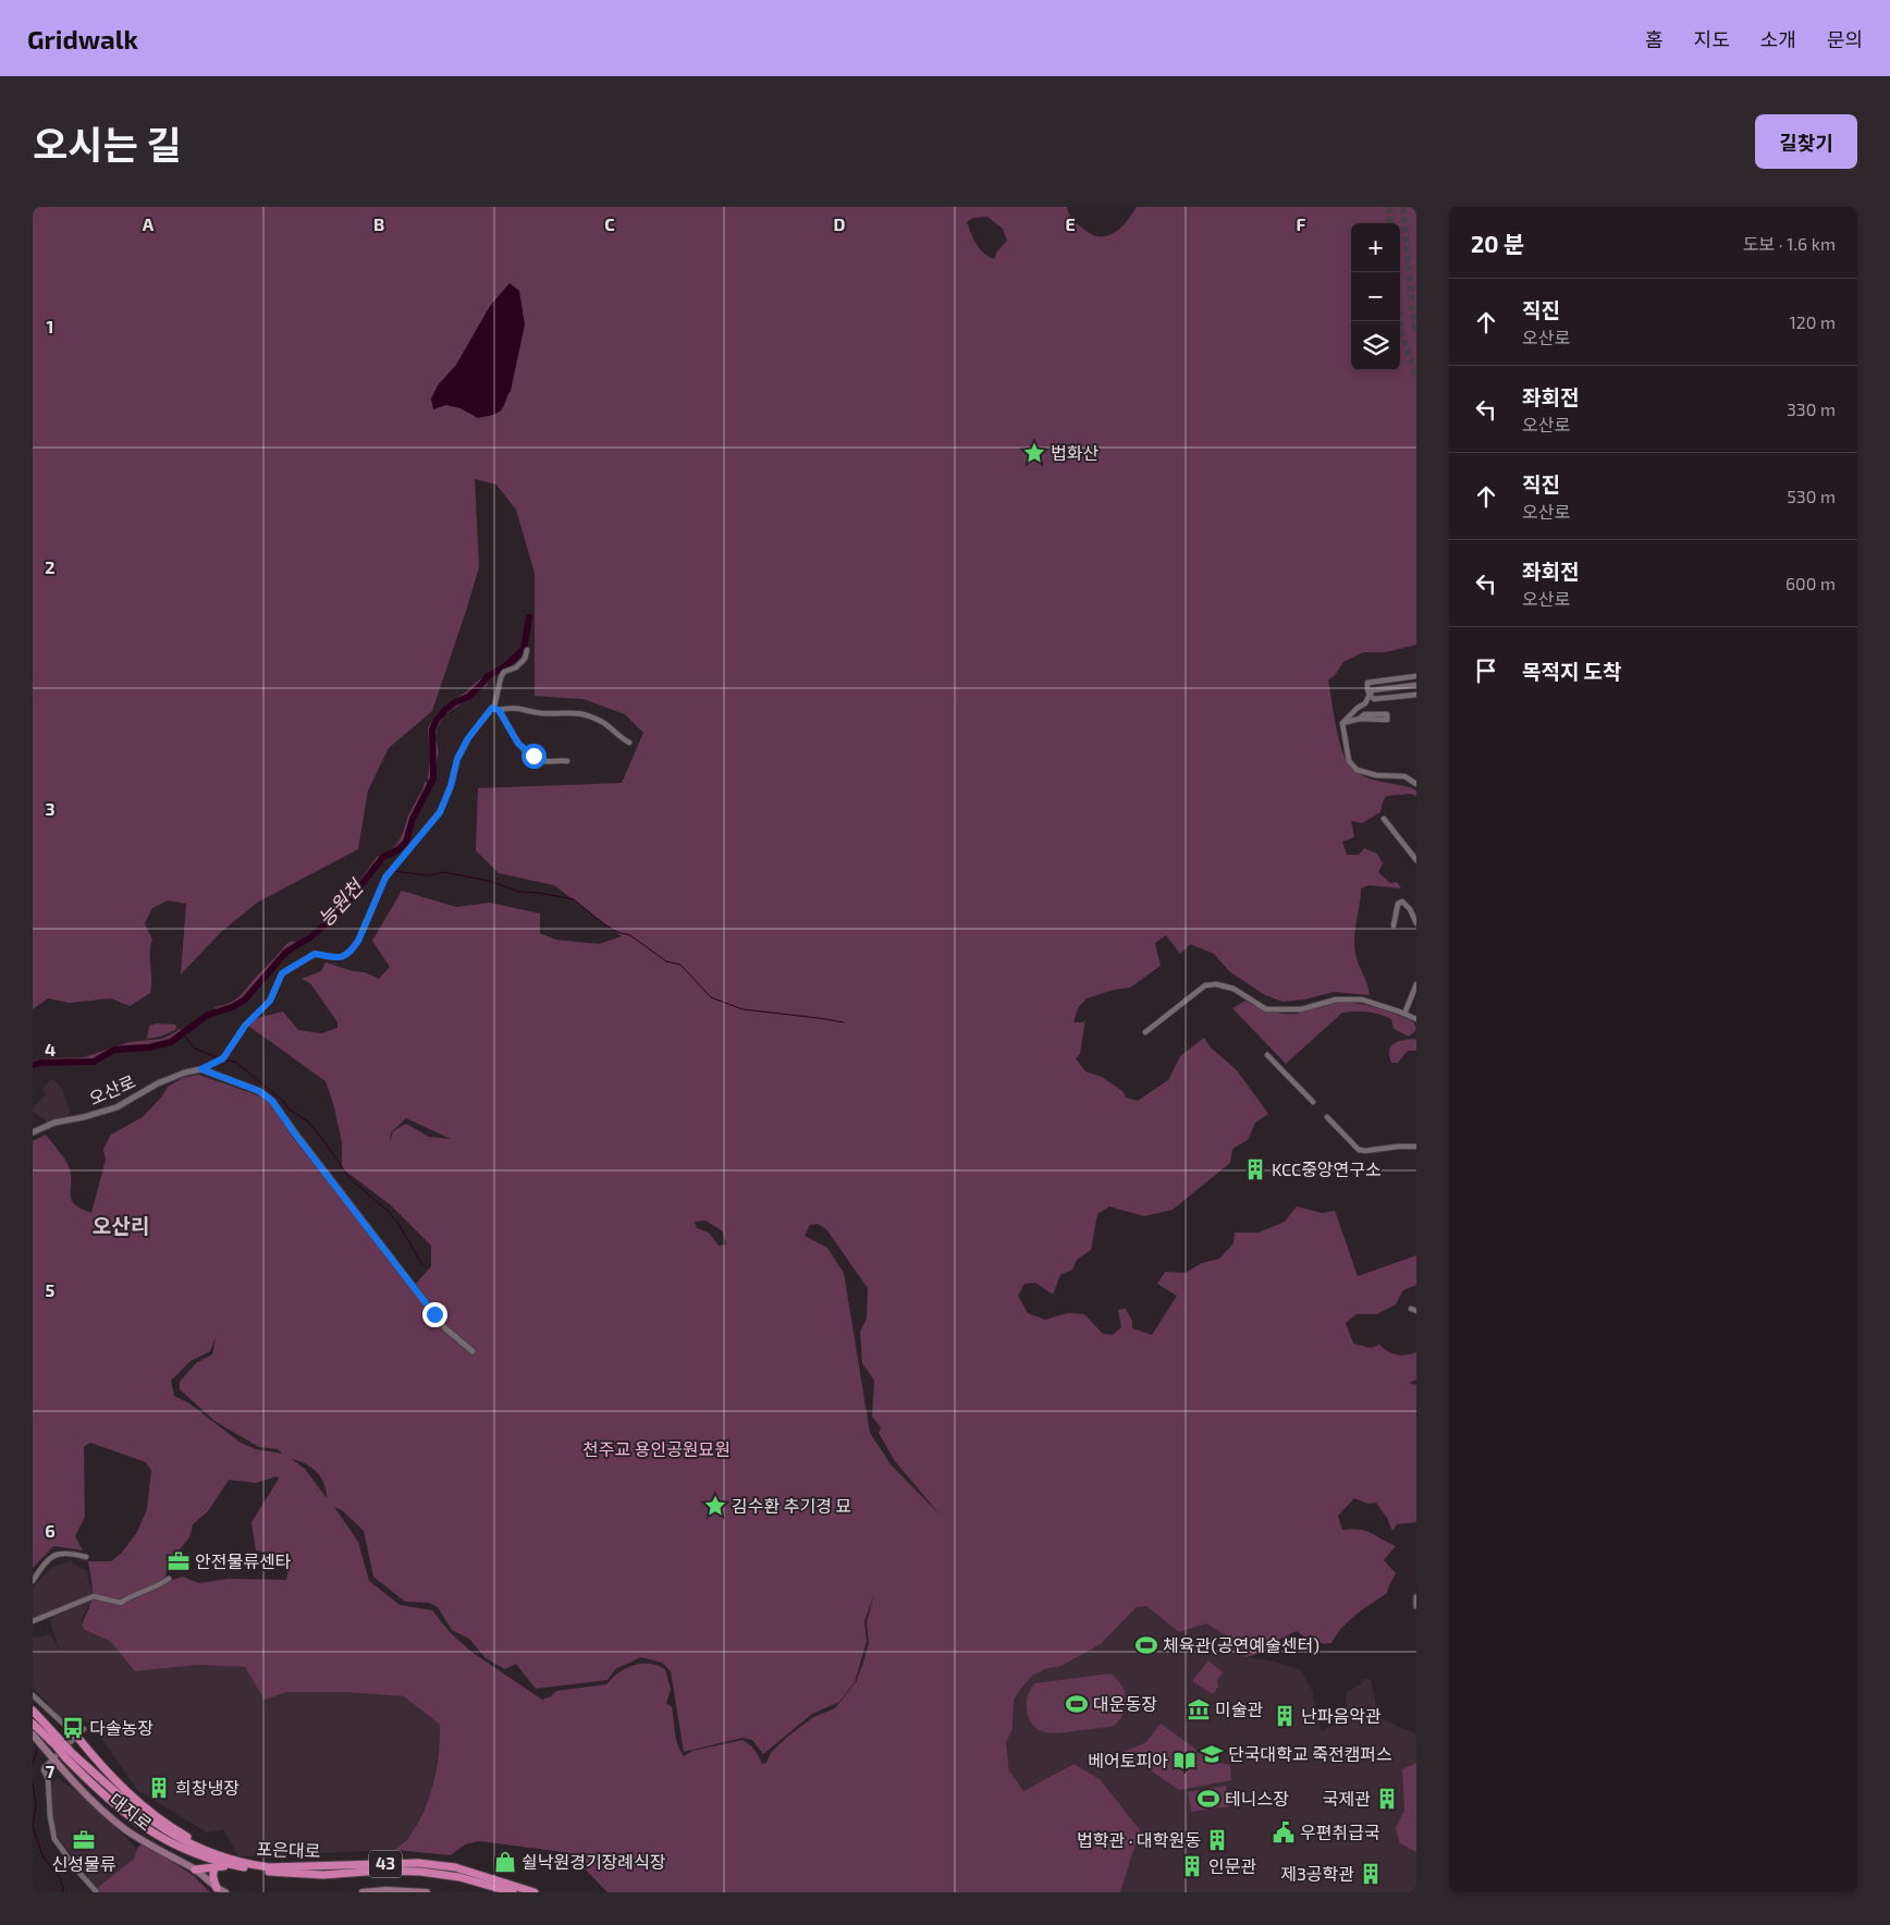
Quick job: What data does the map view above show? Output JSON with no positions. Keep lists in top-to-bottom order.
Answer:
{
  "streets": {
    "highway": ["포은대로", "43"],
    "main road": ["대지로"],
    "street": ["오산로"]
  },
  "crossings": [
    ["포은대로", "43"]
  ],
  "districts": ["오산리"],
  "water": ["능원천"],
  "parks": ["천주교 용인공원묘원"],
  "places": {
    "place": ["법화산", "김수환 추기경 묘"],
    "building": [
      "KCC중앙연구소",
      "난파음악관",
      "희창냉장",
      "국제관",
      "법학관 · 대학원동",
      "인문관",
      "제3공학관"
    ],
    "office": ["안전물류센타", "신성물류"],
    "sports": ["체육관(공연예술센터)", "대운동장", "테니스장"],
    "museum": ["미술관"],
    "bus stop": ["다솔농장"],
    "school or university": ["단국대학교 죽전캠퍼스"],
    "library": ["베어토피아"],
    "public building": ["우편취급국"],
    "shop": ["쉴낙원경기장례식장"]
  },
  "page": {
    "header": "Gridwalk",
    "nav": [
      "홈",
      "지도",
      "소개",
      "문의"
    ],
    "title": "오시는 길",
    "buttons": "길찾기",
    "heading": ["20 분", "도보 · 1.6 km"],
    "map_buttons": ["+", "−"],
    "list": [
      ["직진", "오산로", "120 m"],
      ["좌회전", "오산로", "330 m"],
      ["직진", "오산로", "530 m"],
      ["좌회전", "오산로", "600 m"],
      "목적지 도착"
    ]
  },
  "grid": {
    "columns": [
      "A",
      "B",
      "C",
      "D",
      "E",
      "F"
    ],
    "rows": [
      "1",
      "2",
      "3",
      "4",
      "5",
      "6",
      "7"
    ]
  }
}
